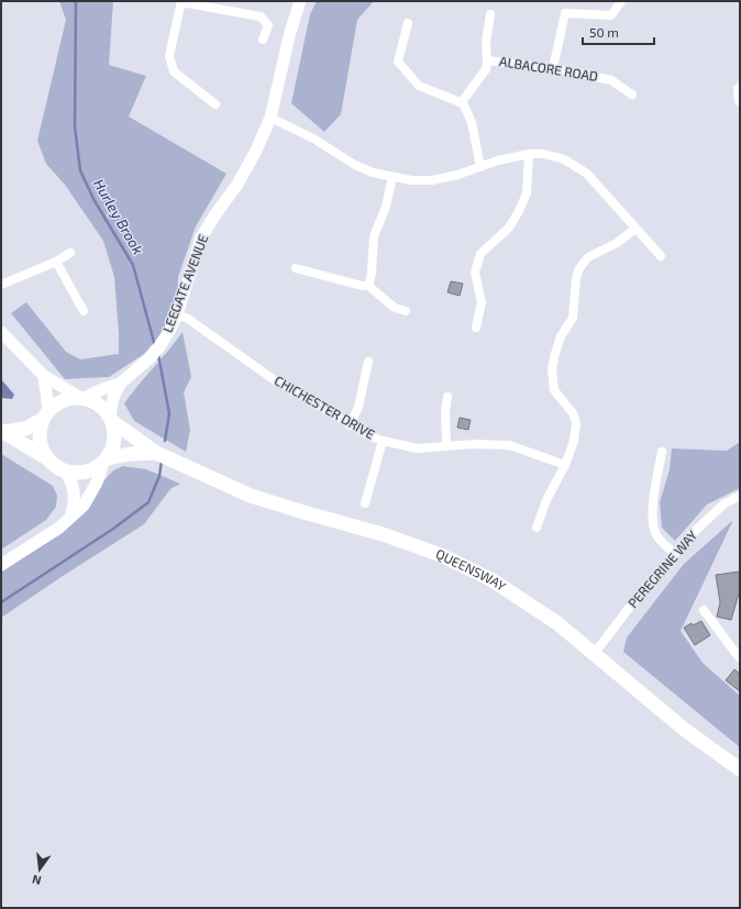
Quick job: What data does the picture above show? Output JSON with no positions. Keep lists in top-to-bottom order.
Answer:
{
  "streets": {
    "main road": ["QUEENSWAY"],
    "street": [
      "ALBACORE ROAD",
      "LEEGATE AVENUE",
      "CHICHESTER DRIVE",
      "PEREGRINE WAY"
    ]
  },
  "crossings": [
    ["LEEGATE AVENUE", "CHICHESTER DRIVE"],
    ["LEEGATE AVENUE", "QUEENSWAY"],
    ["PEREGRINE WAY", "QUEENSWAY"]
  ],
  "water": ["Hurley Brook"],
  "scale_bar": "50 m",
  "north": "bottom"
}
